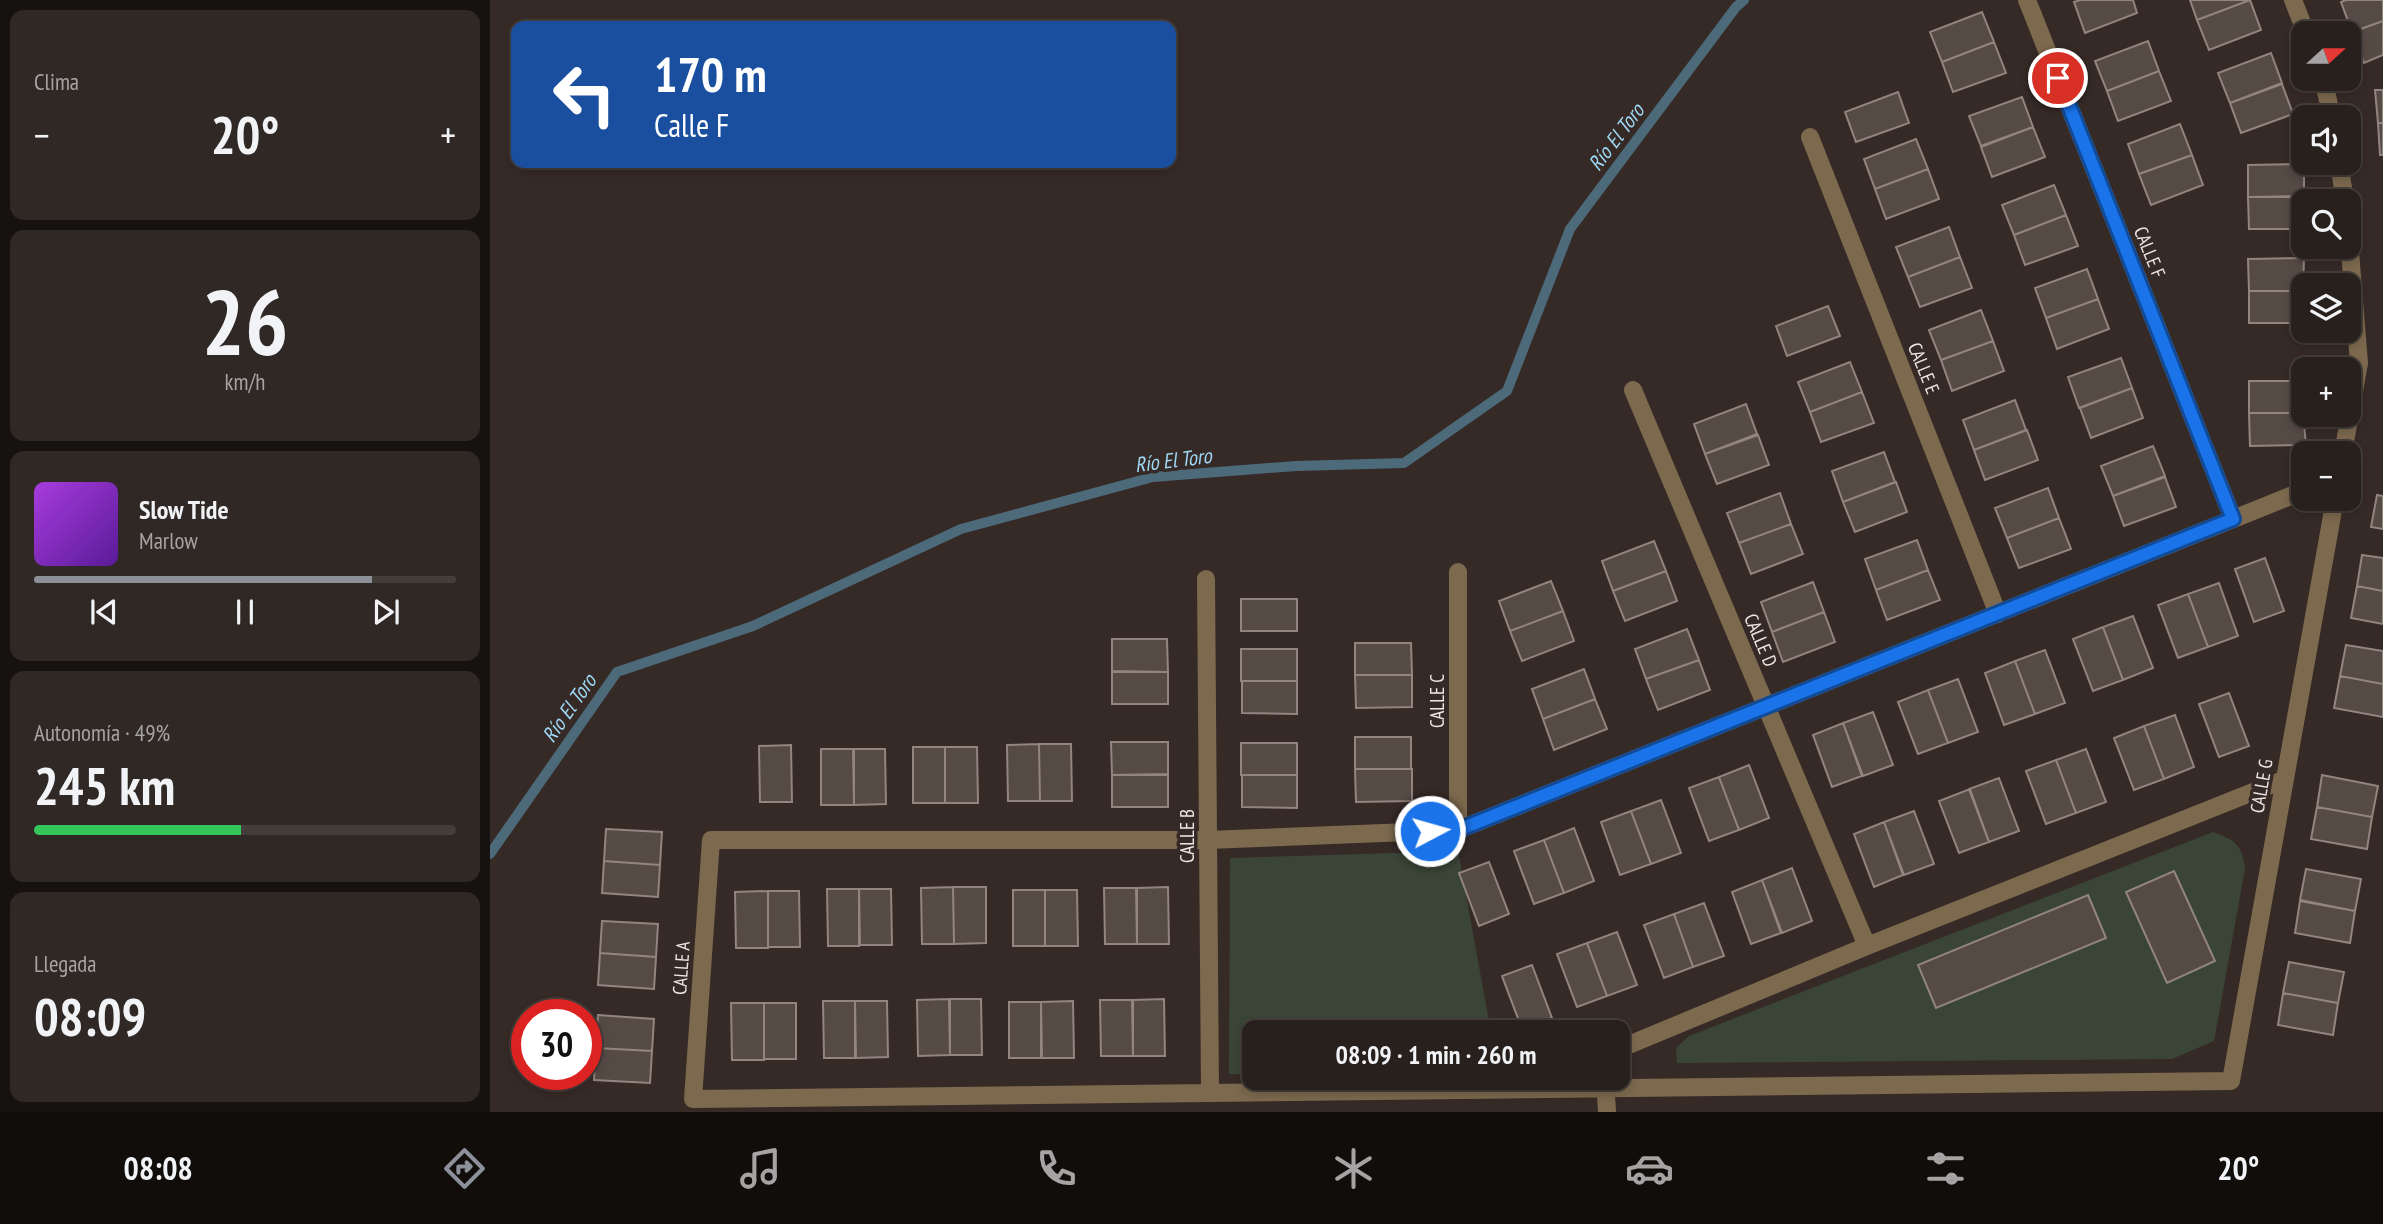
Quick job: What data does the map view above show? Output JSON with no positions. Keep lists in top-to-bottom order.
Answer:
{
  "streets": {
    "street": [
      "CALLE F",
      "CALLE E",
      "CALLE D",
      "CALLE C",
      "CALLE G",
      "CALLE B",
      "CALLE A"
    ]
  },
  "crossings": [
    ["CALLE B", "CALLE A"]
  ],
  "water": ["Río El Toro"],
  "north": "right",
  "page": {
    "tile": [
      "Clima",
      ["26", "km/h"],
      ["Autonomía · 49%", "245 km"],
      ["Llegada", "08:09"]
    ],
    "map_buttons": ["+", "−"],
    "turn": ["170 m", "Calle F"],
    "heat": ["−", "20°", "+"],
    "song": ["Slow Tide", "Marlow"],
    "limit": "30",
    "trip": "08:09 · 1 min · 260 m",
    "tabs": ["08:08", "20°"]
  }
}
